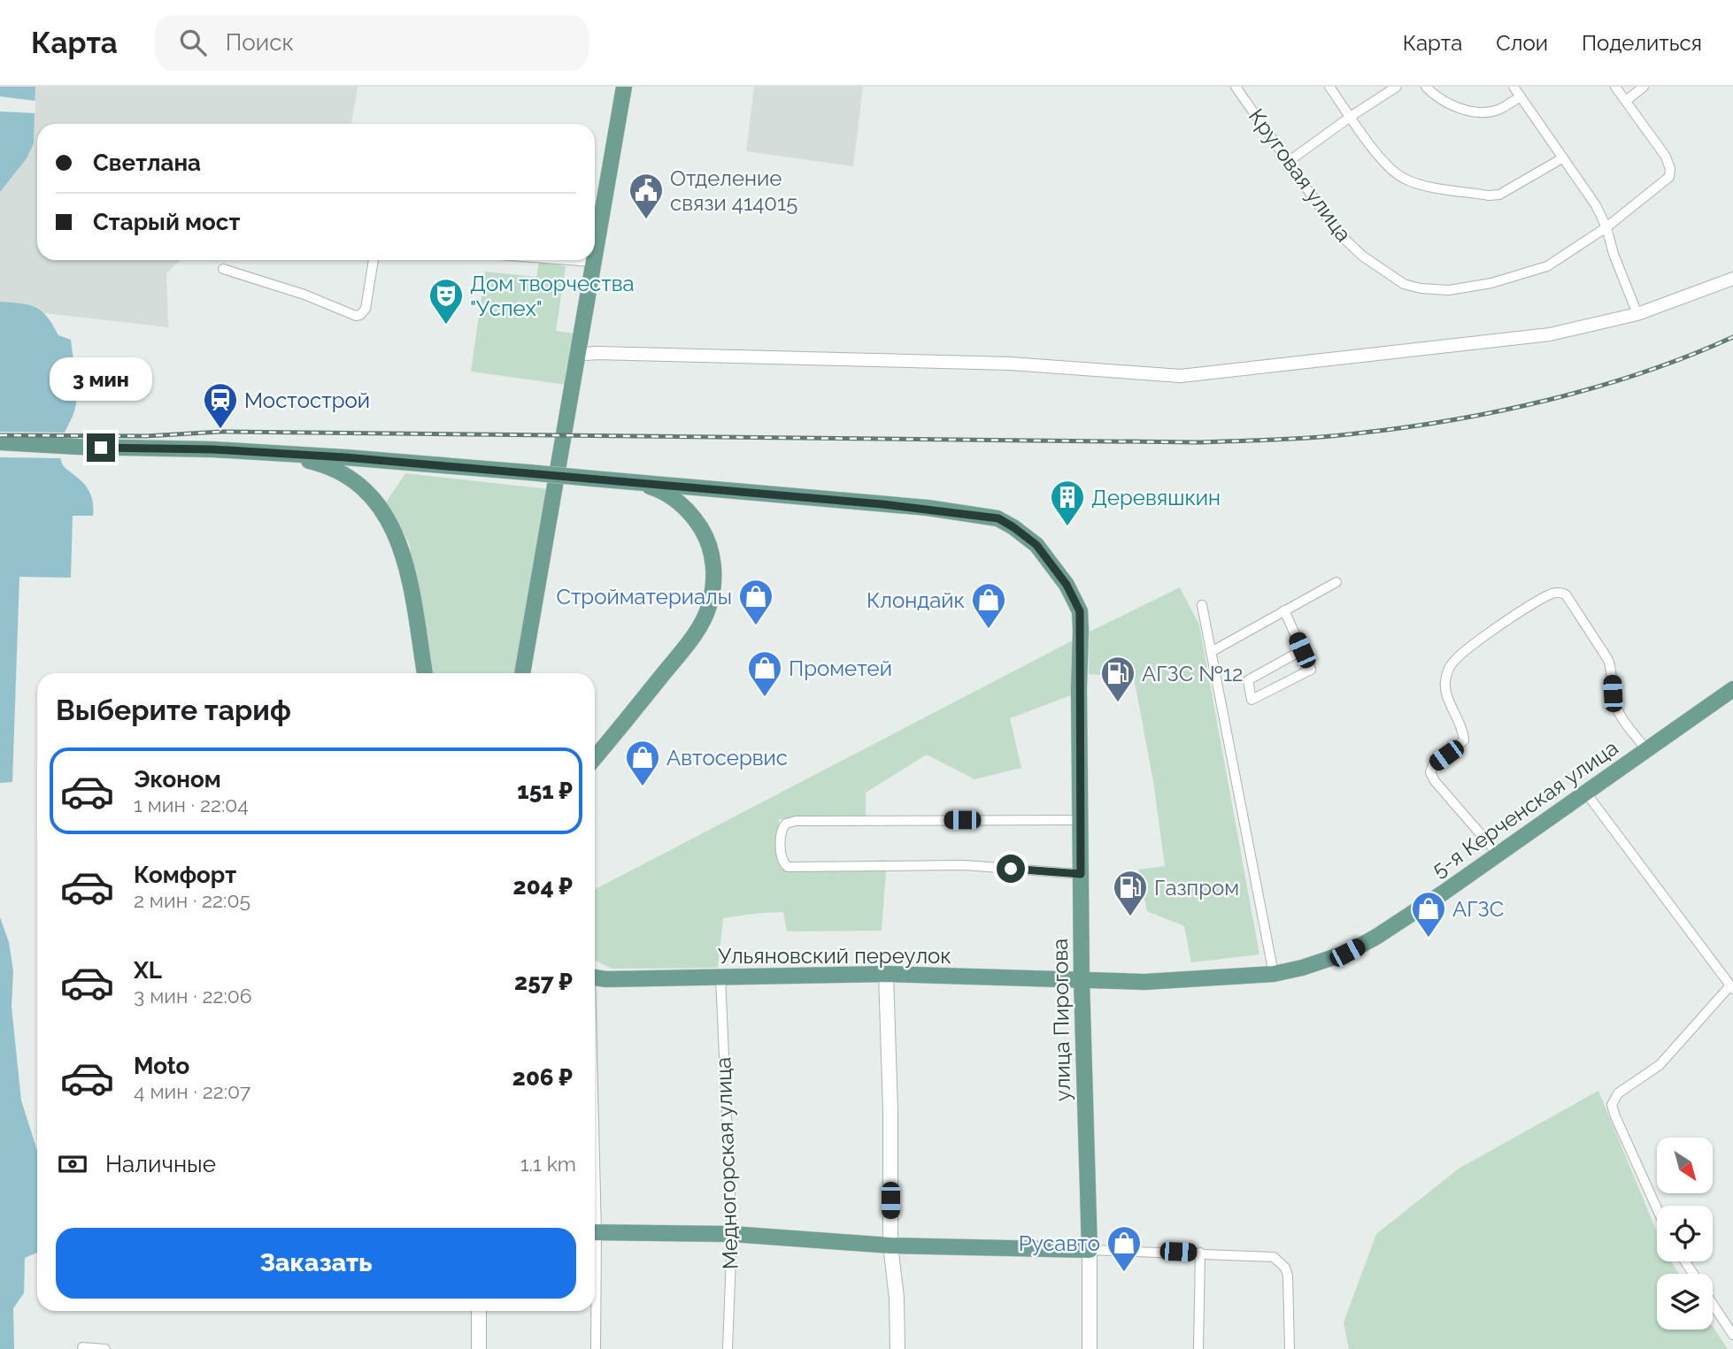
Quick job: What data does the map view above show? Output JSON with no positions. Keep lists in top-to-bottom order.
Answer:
{
  "streets": {
    "main road": ["5-я Керченская улица", "Ульяновский переулок", "улица Пирогова"],
    "street": ["Круговая улица", "Медногорская улица"]
  },
  "crossings": [
    ["5-я Керченская улица", "Ульяновский переулок"],
    ["5-я Керченская улица", "улица Пирогова"],
    ["Ульяновский переулок", "улица Пирогова"],
    ["Ульяновский переулок", "Медногорская улица"]
  ],
  "places": {
    "public building": ["Отделение связи 414015"],
    "theatre": ["Дом творчества \"Успех\""],
    "station": ["Мостострой"],
    "building": ["Деревяшкин"],
    "shop": [
      "Стройматериалы",
      "Клондайк",
      "Прометей",
      "Автосервис",
      "АГЗС",
      "Русавто"
    ],
    "fuel station": ["АГЗС №12", "Газпром"]
  },
  "north": "bottom right",
  "page": {
    "header": "Карта",
    "search": "Поиск",
    "nav": ["Карта", "Слои", "Поделиться"],
    "banner": ["Светлана", "Старый мост"],
    "bubble": "3 мин",
    "heading": "Выберите тариф",
    "list": [
      {
        "name": "Эконом",
        "note": "1 мин · 22:04",
        "value": "151 ₽"
      },
      {
        "name": "Комфорт",
        "note": "2 мин · 22:05",
        "value": "204 ₽"
      },
      {
        "name": "XL",
        "note": "3 мин · 22:06",
        "value": "257 ₽"
      },
      {
        "name": "Moto",
        "note": "4 мин · 22:07",
        "value": "206 ₽"
      }
    ],
    "pay": ["Наличные", "1.1 km"],
    "buttons": "Заказать"
  }
}
